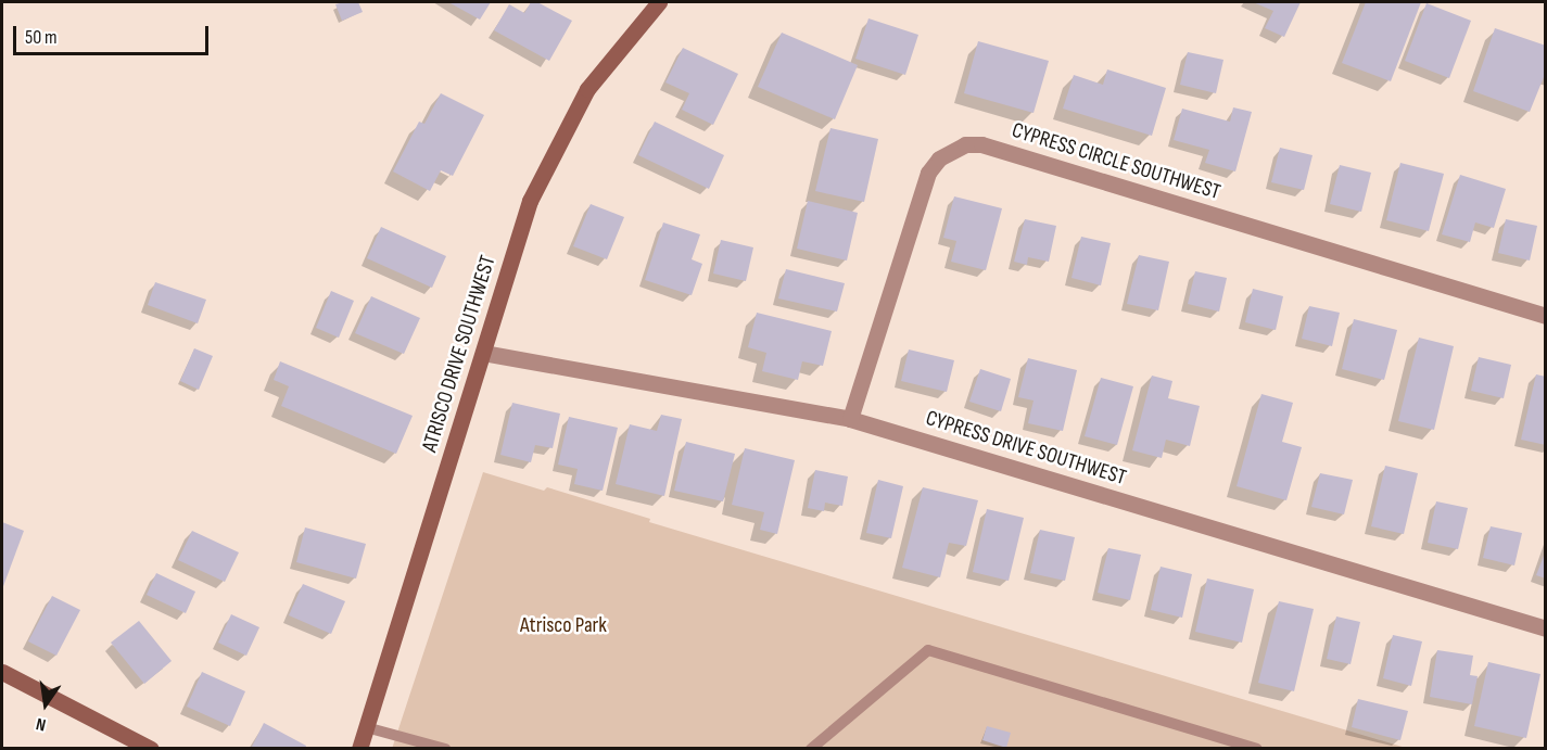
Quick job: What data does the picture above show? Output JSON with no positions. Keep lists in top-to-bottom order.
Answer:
{
  "streets": {
    "main road": ["ATRISCO DRIVE SOUTHWEST"],
    "street": ["CYPRESS CIRCLE SOUTHWEST", "CYPRESS DRIVE SOUTHWEST"]
  },
  "crossings": [
    ["CYPRESS CIRCLE SOUTHWEST", "CYPRESS DRIVE SOUTHWEST"],
    ["ATRISCO DRIVE SOUTHWEST", "CYPRESS DRIVE SOUTHWEST"]
  ],
  "parks": ["Atrisco Park"],
  "scale_bar": "50 m",
  "north": "bottom"
}
